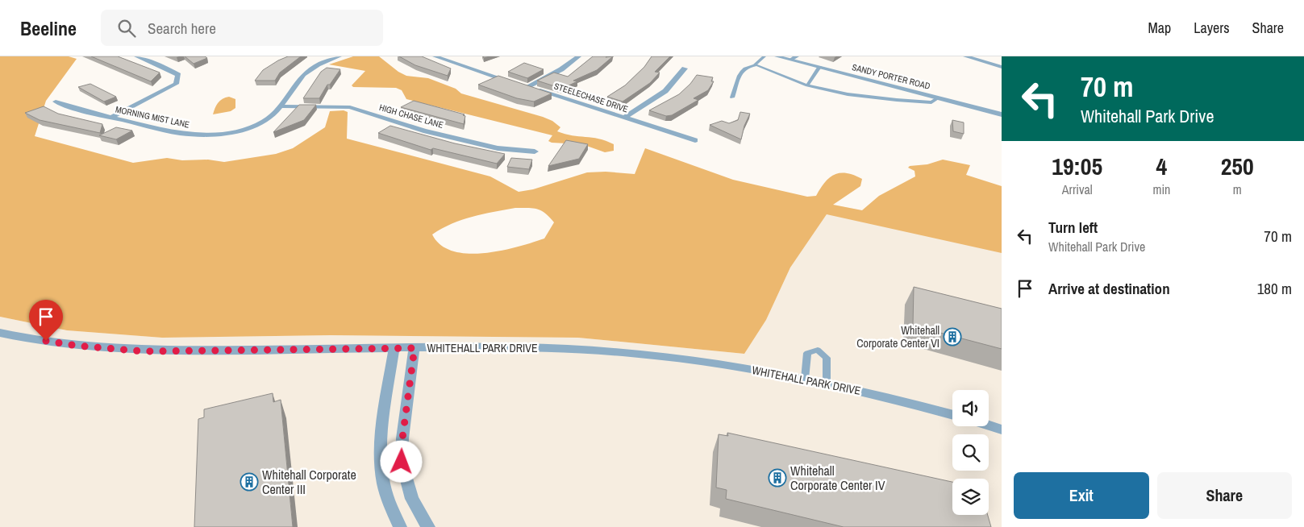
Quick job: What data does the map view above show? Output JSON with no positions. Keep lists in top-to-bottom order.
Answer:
{
  "streets": {
    "street": [
      "SANDY PORTER ROAD",
      "STEELECHASE DRIVE",
      "HIGH CHASE LANE",
      "MORNING MIST LANE",
      "WHITEHALL PARK DRIVE"
    ]
  },
  "crossings": [
    ["HIGH CHASE LANE", "MORNING MIST LANE"]
  ],
  "places": {
    "building": ["Whitehall Corporate Center VI", "Whitehall Corporate Center IV", "Whitehall Corporate Center III"]
  },
  "page": {
    "header": "Beeline",
    "search": "Search here",
    "nav": ["Map", "Layers", "Share"],
    "turn": ["70 m", "Whitehall Park Drive"],
    "eta": [
      "19:05",
      "Arrival",
      "4",
      "min",
      "250",
      "m"
    ],
    "list": [
      {
        "name": "Turn left",
        "note": "Whitehall Park Drive",
        "value": "70 m"
      },
      {
        "name": "Arrive at destination",
        "value": "180 m"
      }
    ],
    "buttons": ["Exit", "Share"]
  }
}
